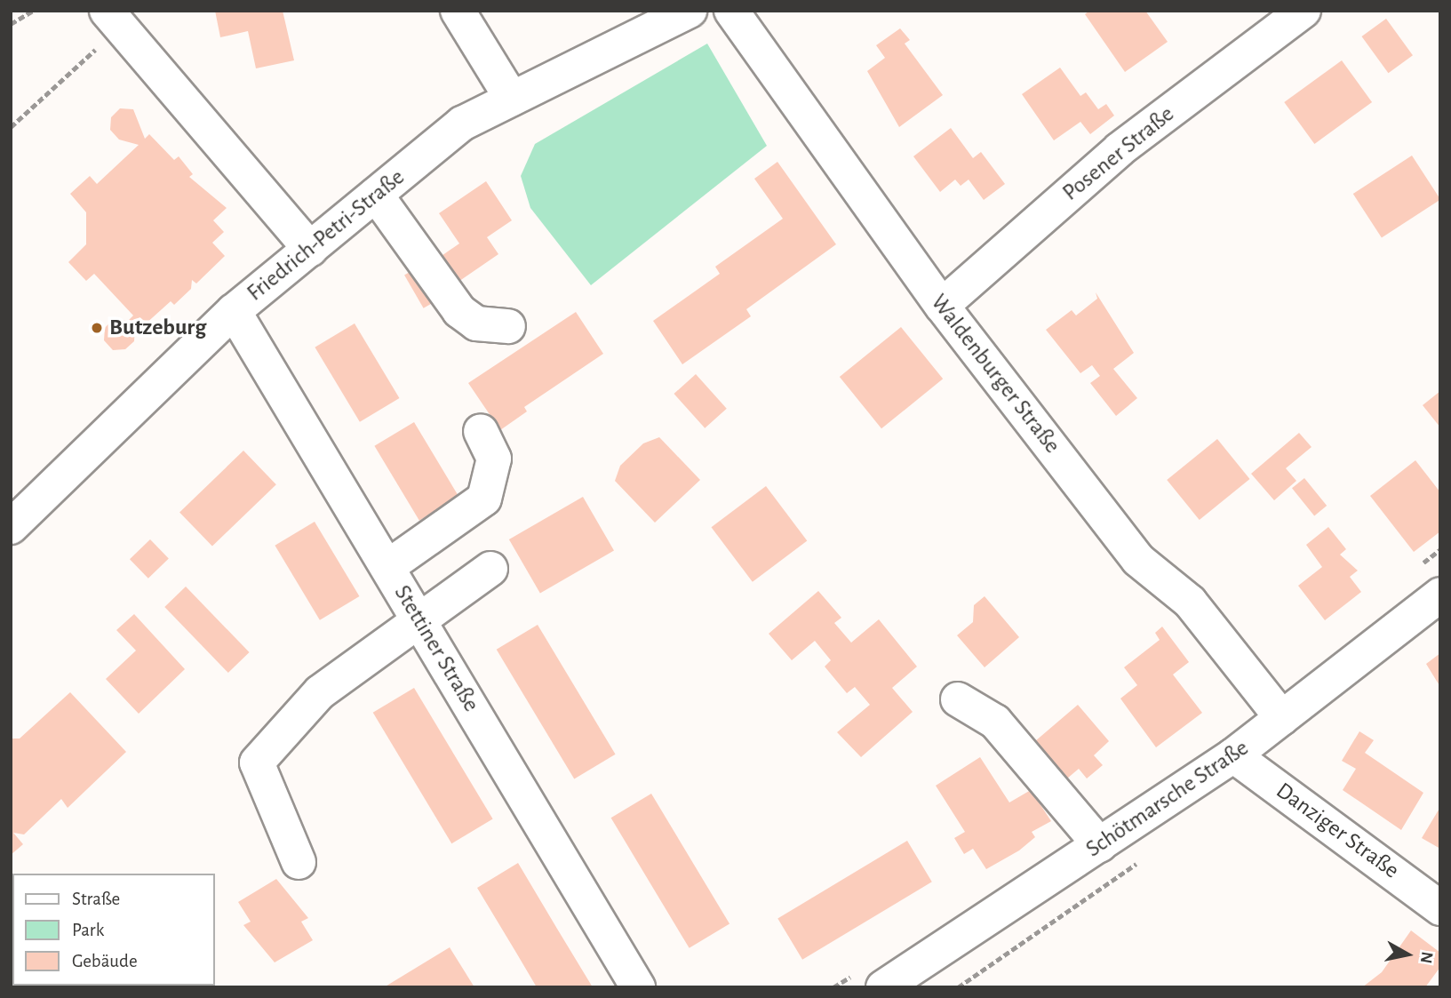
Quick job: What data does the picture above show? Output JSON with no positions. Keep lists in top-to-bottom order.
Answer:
{
  "streets": {
    "street": [
      "Posener Straße",
      "Friedrich-Petri-Straße",
      "Waldenburger Straße",
      "Stettiner Straße",
      "Schötmarsche Straße",
      "Danziger Straße"
    ]
  },
  "crossings": [
    ["Posener Straße", "Waldenburger Straße"],
    ["Friedrich-Petri-Straße", "Stettiner Straße"],
    ["Waldenburger Straße", "Schötmarsche Straße"],
    ["Schötmarsche Straße", "Danziger Straße"]
  ],
  "places": ["Butzeburg"],
  "legend": ["Straße", "Park", "Gebäude"],
  "north": "right"
}
